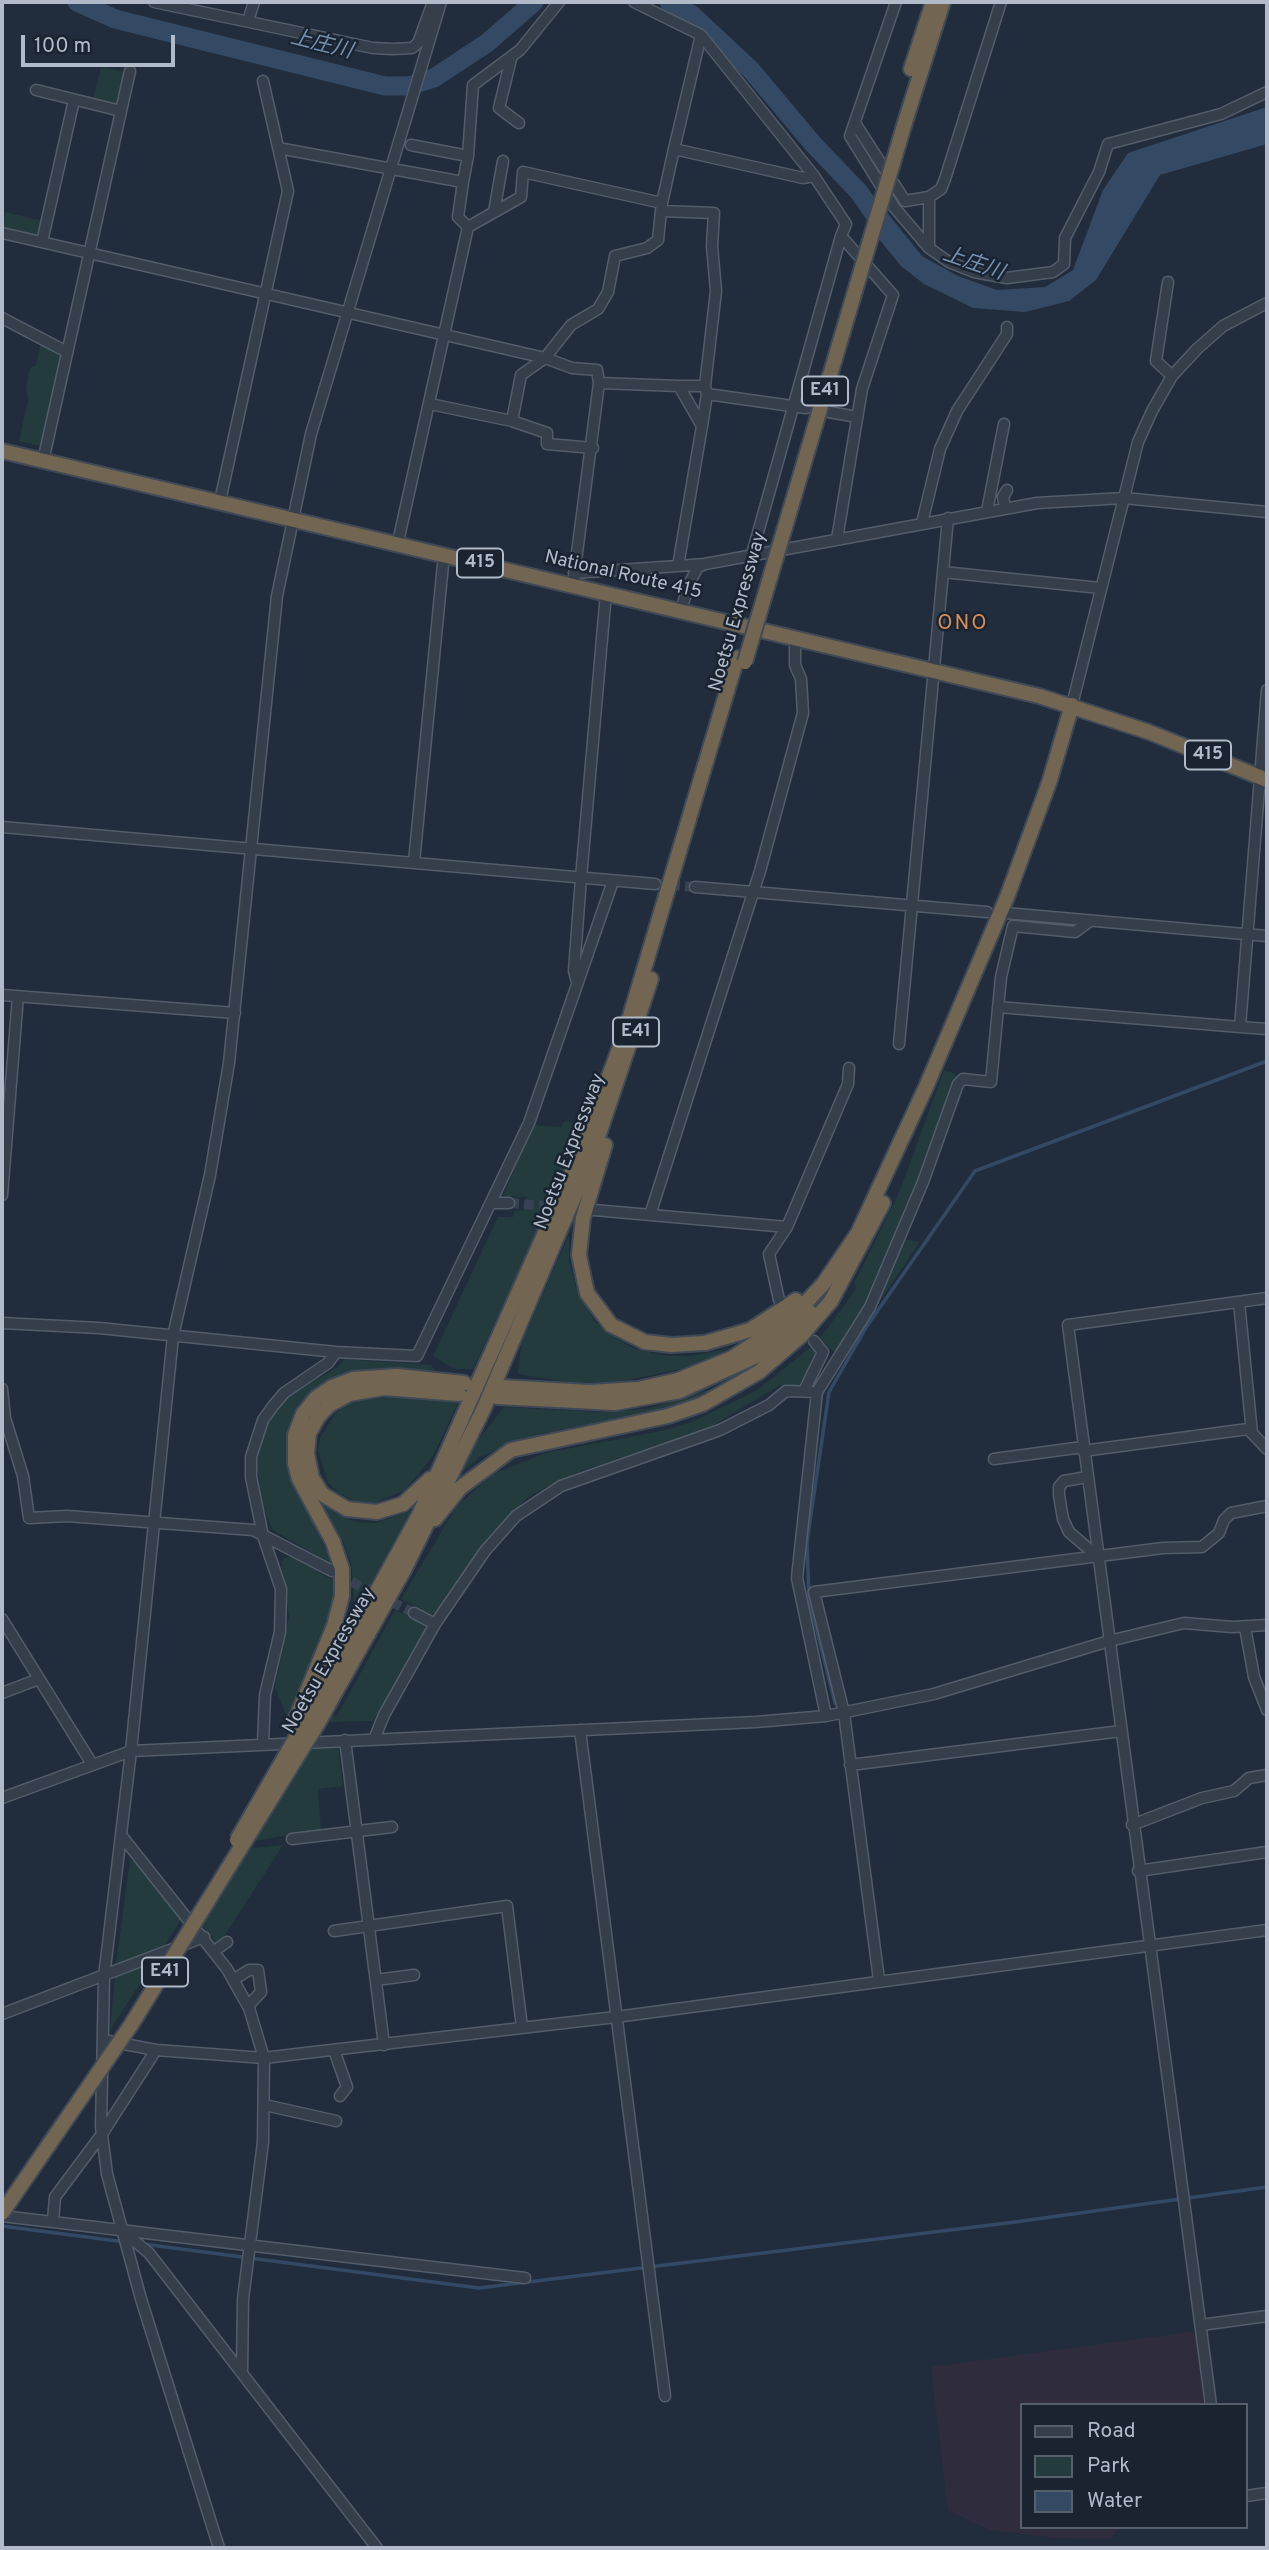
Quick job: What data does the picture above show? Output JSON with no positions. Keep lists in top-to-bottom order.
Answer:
{
  "streets": {
    "highway": [
      "E41",
      "415",
      "National Route 415",
      "Noetsu Expressway"
    ]
  },
  "districts": ["ONO"],
  "water": ["上庄川"],
  "legend": ["Road", "Park", "Water"],
  "scale_bar": "100 m"
}
